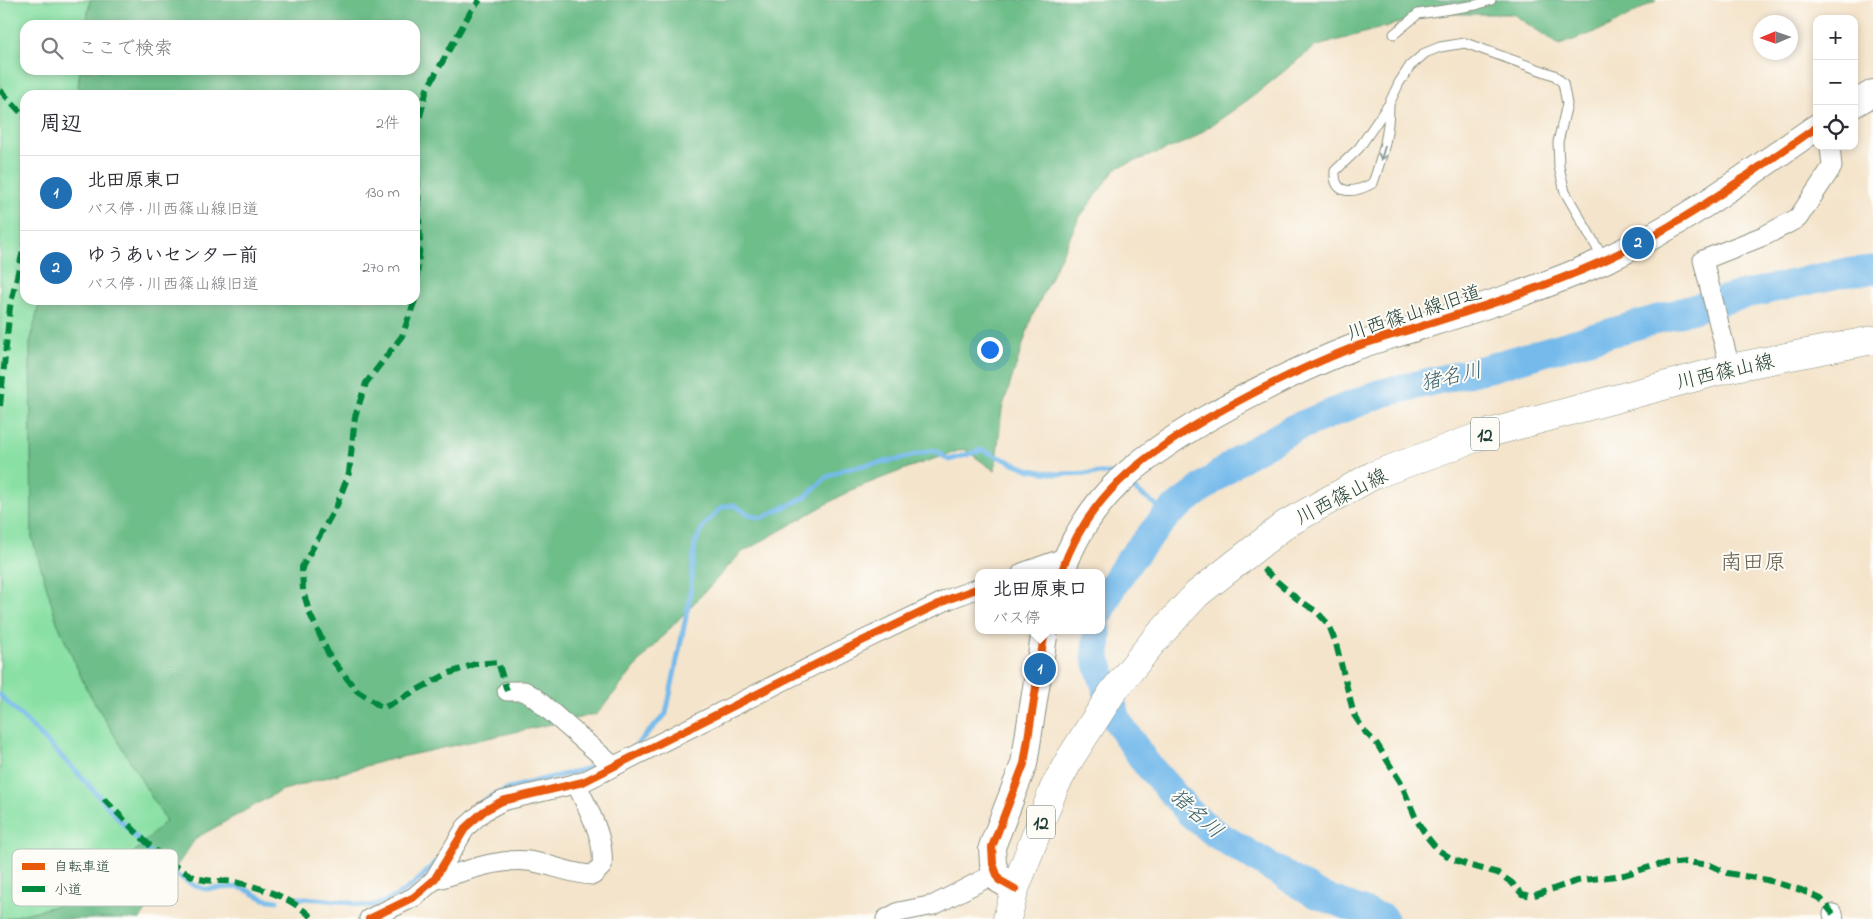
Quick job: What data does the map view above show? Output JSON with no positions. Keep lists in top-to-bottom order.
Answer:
{
  "streets": {
    "main road": ["川西篠山線", "12"],
    "street": ["川西篠山線旧道"]
  },
  "districts": ["南田原"],
  "water": ["猪名川"],
  "legend": ["自転車道", "小道"],
  "north": "left",
  "page": {
    "map_buttons": ["+", "−"],
    "search": "ここで検索",
    "heading": ["周辺", "2件"],
    "list": [
      {
        "mark": "1",
        "name": "北田原東口",
        "note": "バス停 · 川西篠山線旧道",
        "value": "130 m"
      },
      {
        "mark": "2",
        "name": "ゆうあいセンター前",
        "note": "バス停 · 川西篠山線旧道",
        "value": "270 m"
      }
    ],
    "pins": ["2", "1"],
    "popup": ["北田原東口", "バス停"]
  }
}
